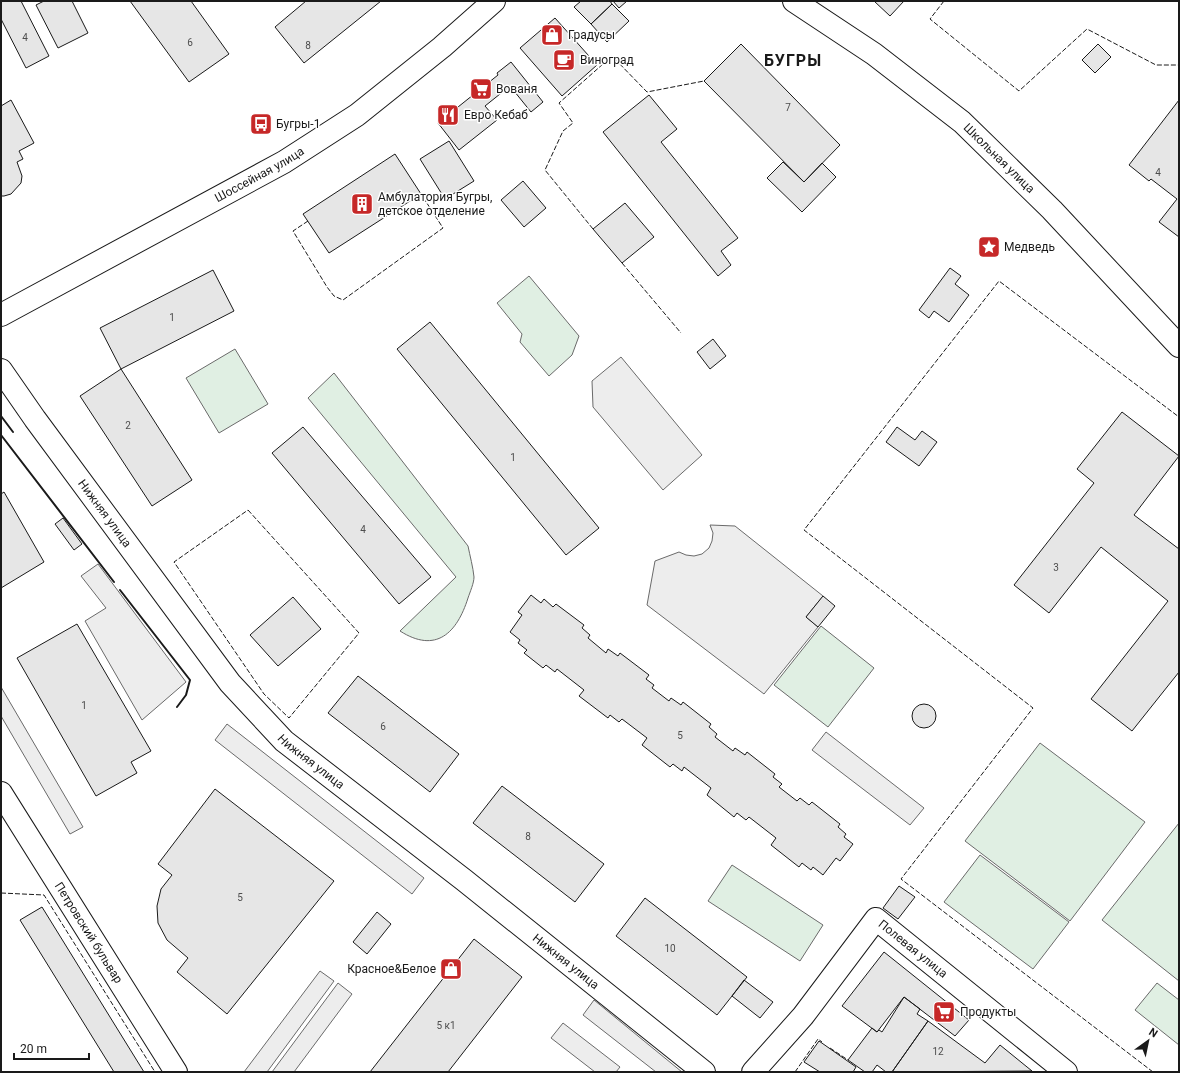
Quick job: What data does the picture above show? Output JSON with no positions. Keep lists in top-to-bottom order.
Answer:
{
  "streets": {
    "street": [
      "Школьная улица",
      "Шоссейная улица",
      "Нижняя улица",
      "Петровский бульвар",
      "Полевая улица"
    ]
  },
  "districts": ["БУГРЫ"],
  "places": {
    "shop": ["Градусы", "Красное&Белое"],
    "cafe": ["Виноград"],
    "supermarket": ["Вованя", "Продукты"],
    "restaurant": ["Евро Кебаб"],
    "bus stop": ["Бугры-1"],
    "building": ["Амбулатория Бугры, детское отделение"],
    "place": ["Медведь"]
  },
  "house_numbers": [
    "4",
    "6",
    "8",
    "7",
    "4",
    "1",
    "2",
    "1",
    "4",
    "3",
    "1",
    "6",
    "5",
    "8",
    "5",
    "10",
    "5 к1",
    "12"
  ],
  "scale_bar": "20 m",
  "north": "top right"
}
